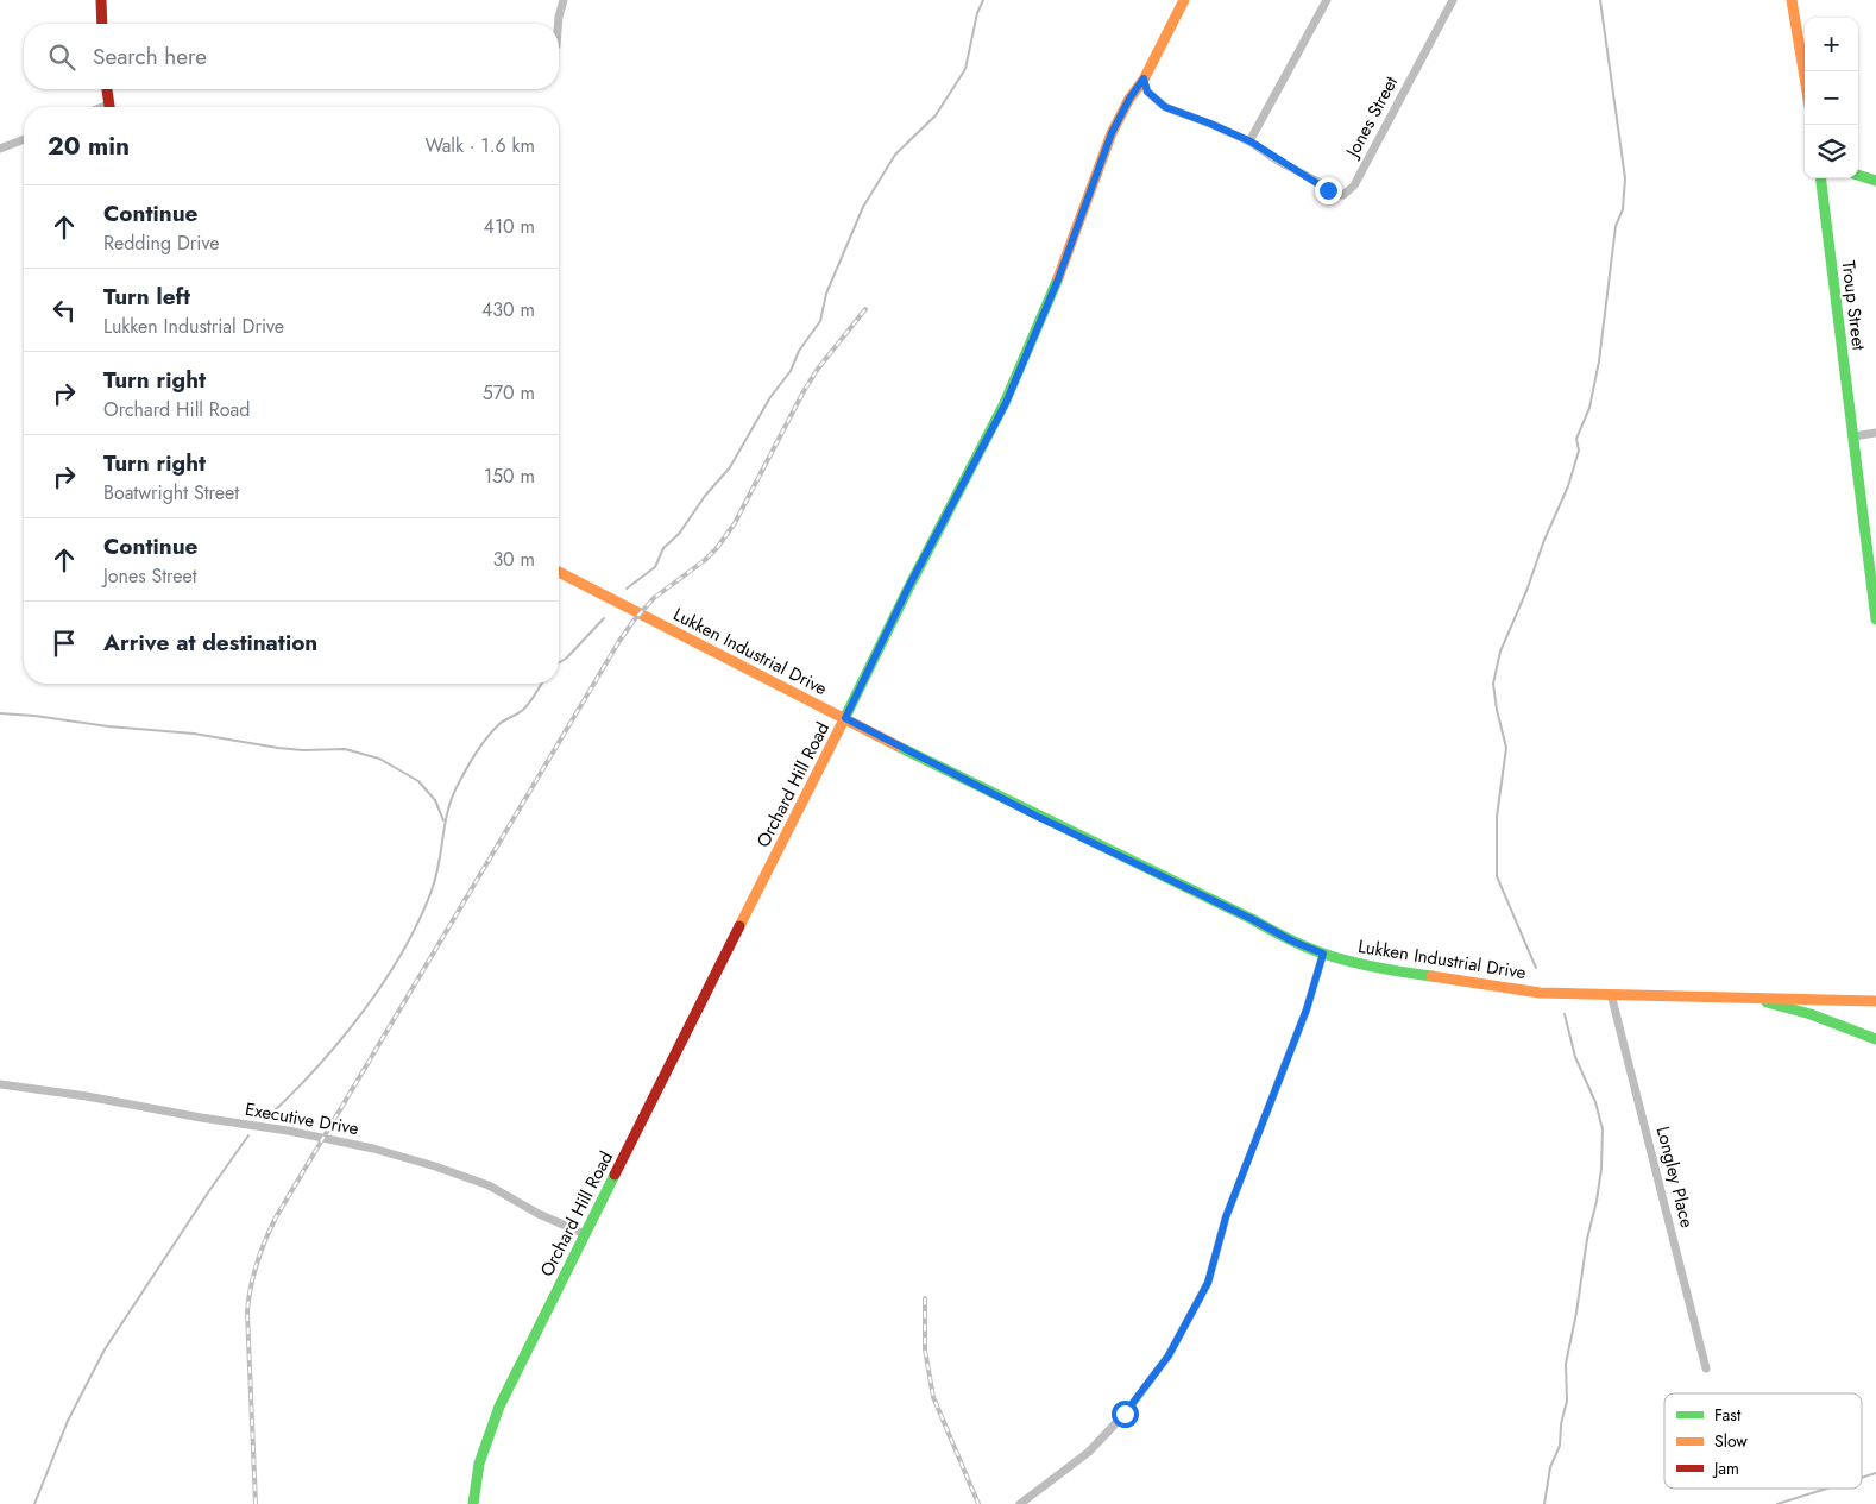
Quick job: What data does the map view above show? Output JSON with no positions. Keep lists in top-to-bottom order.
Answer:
{
  "streets": {
    "street": [
      "Jones Street",
      "Troup Street",
      "Lukken Industrial Drive",
      "Orchard Hill Road",
      "Executive Drive",
      "Longley Place"
    ]
  },
  "crossings": [
    ["Lukken Industrial Drive", "Orchard Hill Road"],
    ["Lukken Industrial Drive", "Longley Place"],
    ["Orchard Hill Road", "Executive Drive"]
  ],
  "legend": ["Fast", "Slow", "Jam"],
  "page": {
    "map_buttons": ["+", "−"],
    "search": "Search here",
    "heading": ["20 min", "Walk · 1.6 km"],
    "list": [
      ["Continue", "Redding Drive", "410 m"],
      ["Turn left", "Lukken Industrial Drive", "430 m"],
      ["Turn right", "Orchard Hill Road", "570 m"],
      ["Turn right", "Boatwright Street", "150 m"],
      ["Continue", "Jones Street", "30 m"],
      "Arrive at destination"
    ]
  }
}
